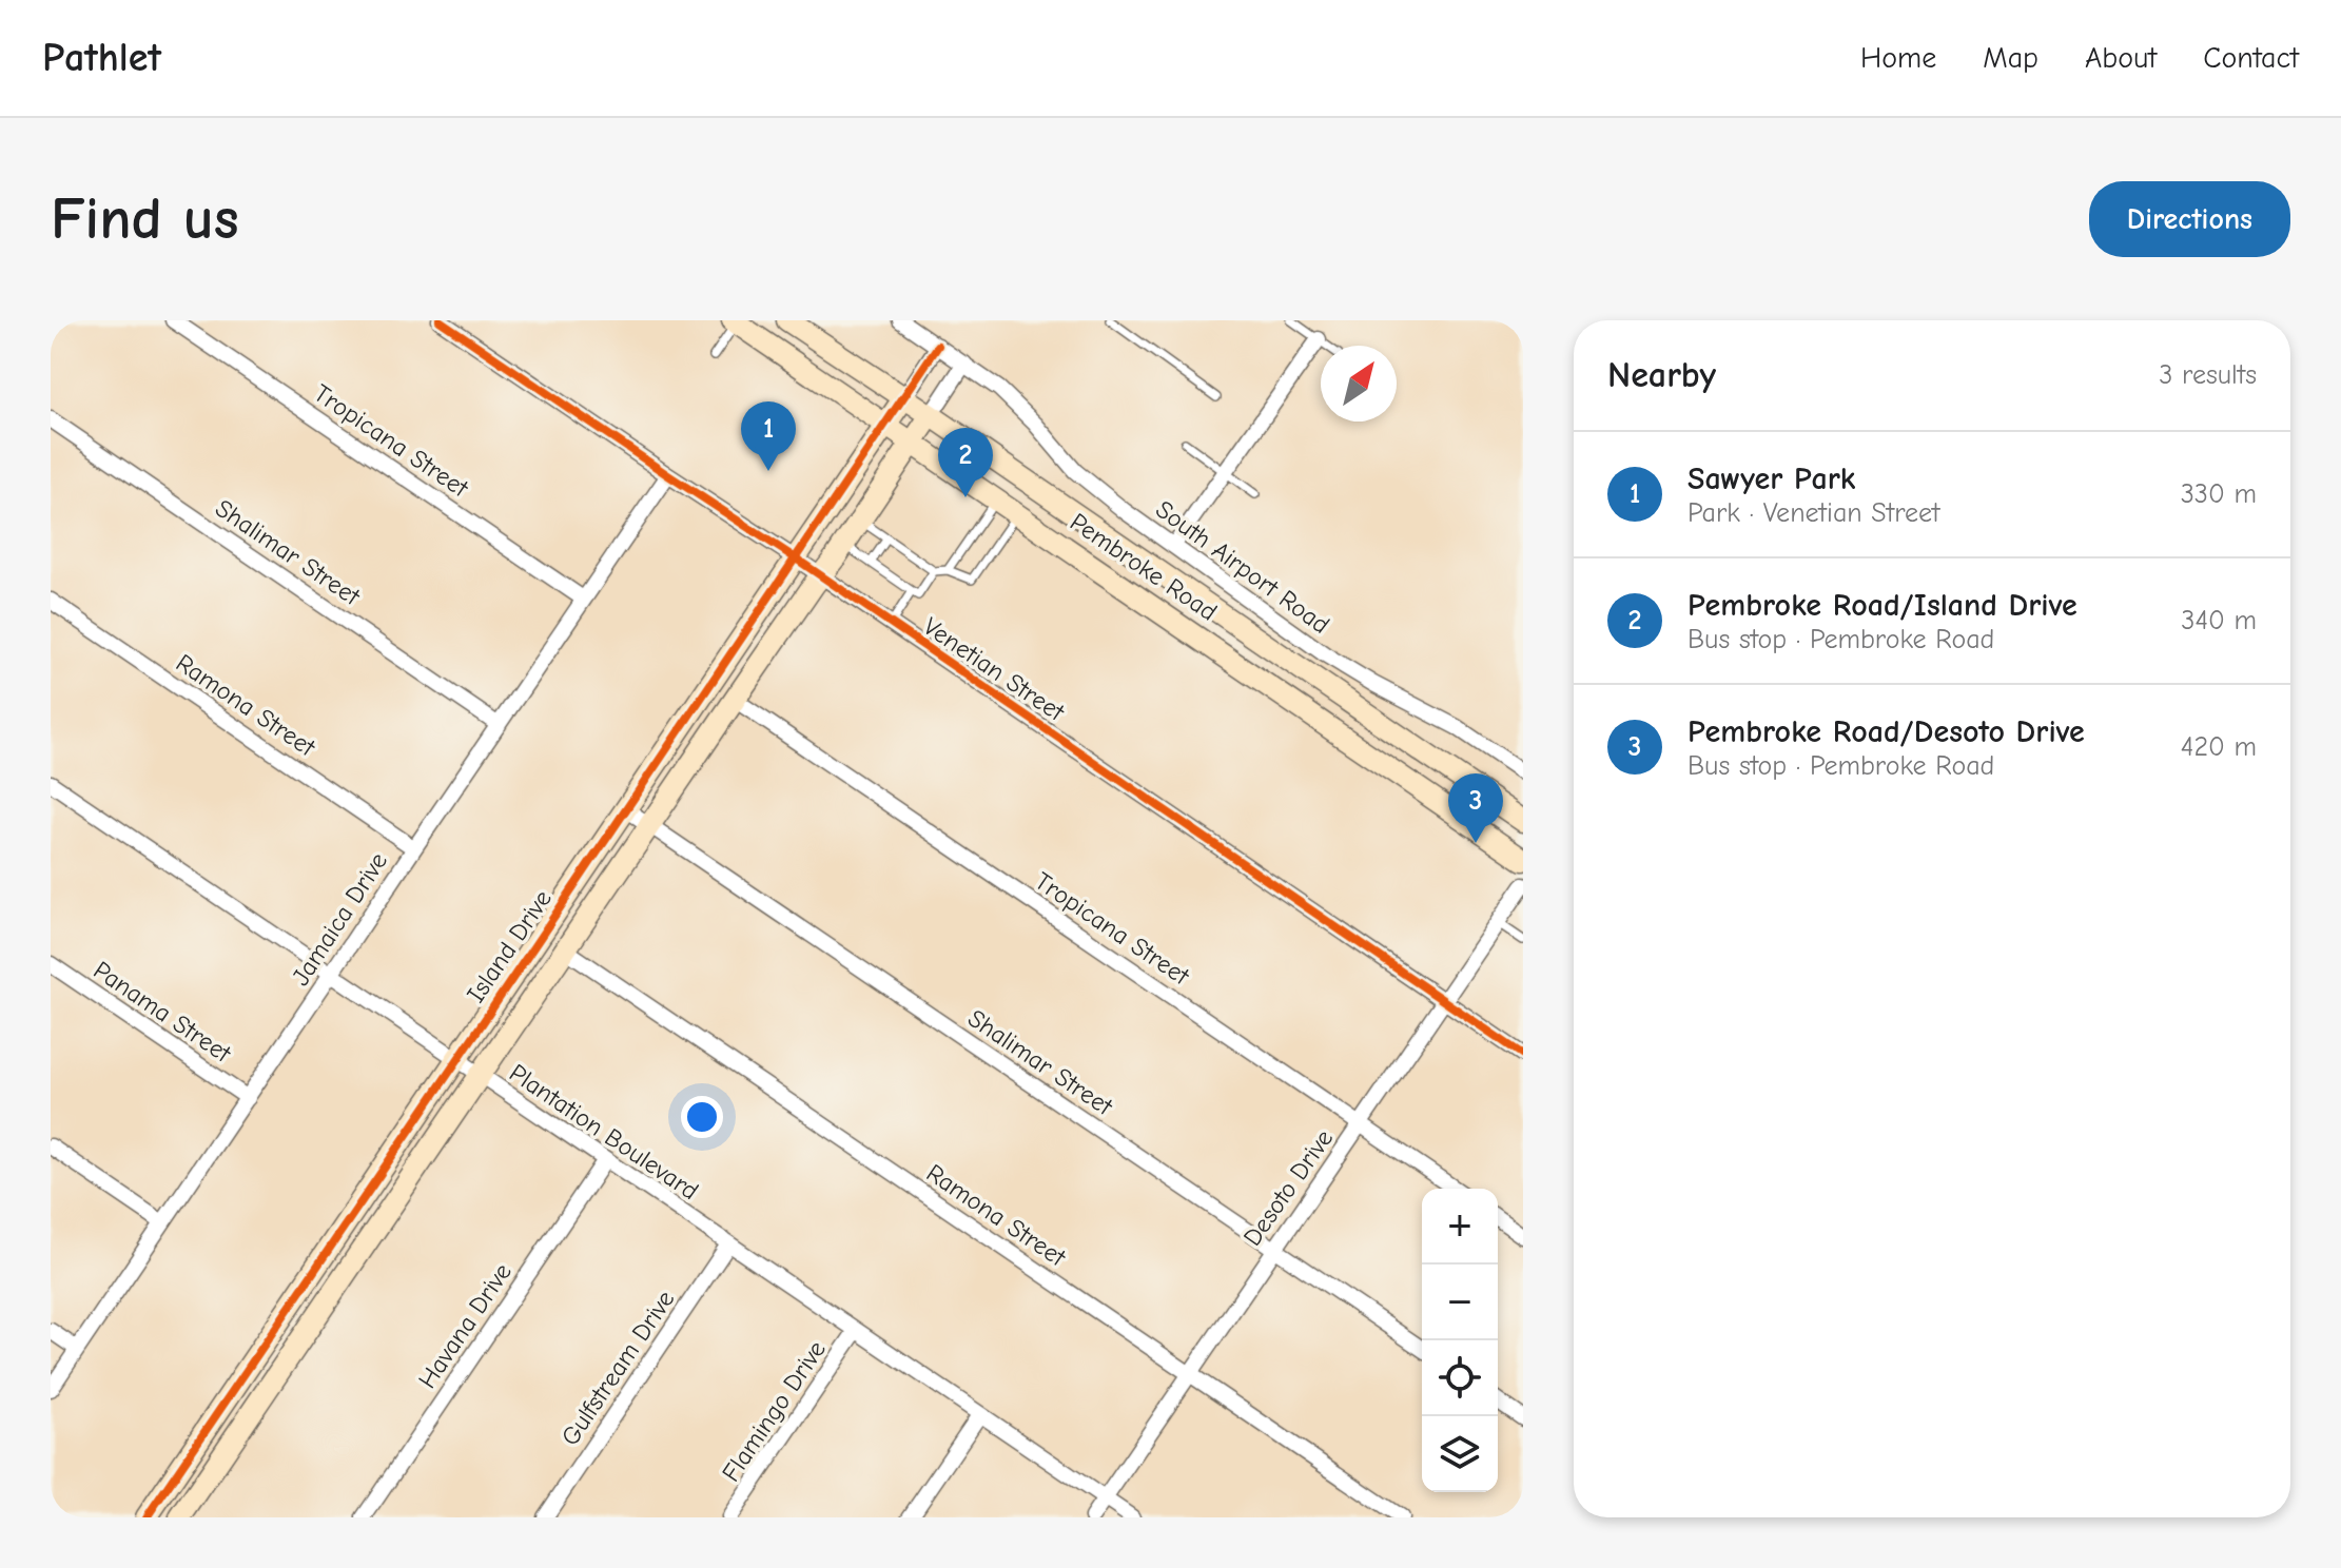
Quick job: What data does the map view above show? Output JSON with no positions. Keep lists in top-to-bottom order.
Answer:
{
  "streets": {
    "street": [
      "Tropicana Street",
      "Shalimar Street",
      "Pembroke Road",
      "South Airport Road",
      "Venetian Street",
      "Ramona Street",
      "Jamaica Drive",
      "Island Drive",
      "Panama Street",
      "Plantation Boulevard",
      "Desoto Drive",
      "Havana Drive",
      "Gulfstream Drive",
      "Flamingo Drive"
    ]
  },
  "crossings": [
    ["Tropicana Street", "Jamaica Drive"],
    ["Tropicana Street", "Island Drive"],
    ["Tropicana Street", "Desoto Drive"],
    ["Shalimar Street", "Jamaica Drive"],
    ["Shalimar Street", "Island Drive"],
    ["Shalimar Street", "Desoto Drive"],
    ["Pembroke Road", "Island Drive"],
    ["Venetian Street", "Jamaica Drive"],
    ["Venetian Street", "Island Drive"],
    ["Venetian Street", "Desoto Drive"],
    ["Ramona Street", "Jamaica Drive"],
    ["Ramona Street", "Island Drive"],
    ["Ramona Street", "Desoto Drive"],
    ["Jamaica Drive", "Panama Street"],
    ["Jamaica Drive", "Plantation Boulevard"],
    ["Island Drive", "Plantation Boulevard"],
    ["Plantation Boulevard", "Desoto Drive"],
    ["Plantation Boulevard", "Havana Drive"],
    ["Plantation Boulevard", "Gulfstream Drive"],
    ["Plantation Boulevard", "Flamingo Drive"]
  ],
  "north": "top right",
  "page": {
    "header": "Pathlet",
    "nav": [
      "Home",
      "Map",
      "About",
      "Contact"
    ],
    "buttons": "Directions",
    "title": "Find us",
    "heading": ["Nearby", "3 results"],
    "pins": ["1", "2", "3"],
    "list": [
      {
        "mark": "1",
        "name": "Sawyer Park",
        "note": "Park · Venetian Street",
        "value": "330 m"
      },
      {
        "mark": "2",
        "name": "Pembroke Road/Island Drive",
        "note": "Bus stop · Pembroke Road",
        "value": "340 m"
      },
      {
        "mark": "3",
        "name": "Pembroke Road/Desoto Drive",
        "note": "Bus stop · Pembroke Road",
        "value": "420 m"
      }
    ],
    "map_buttons": ["+", "−"]
  }
}
